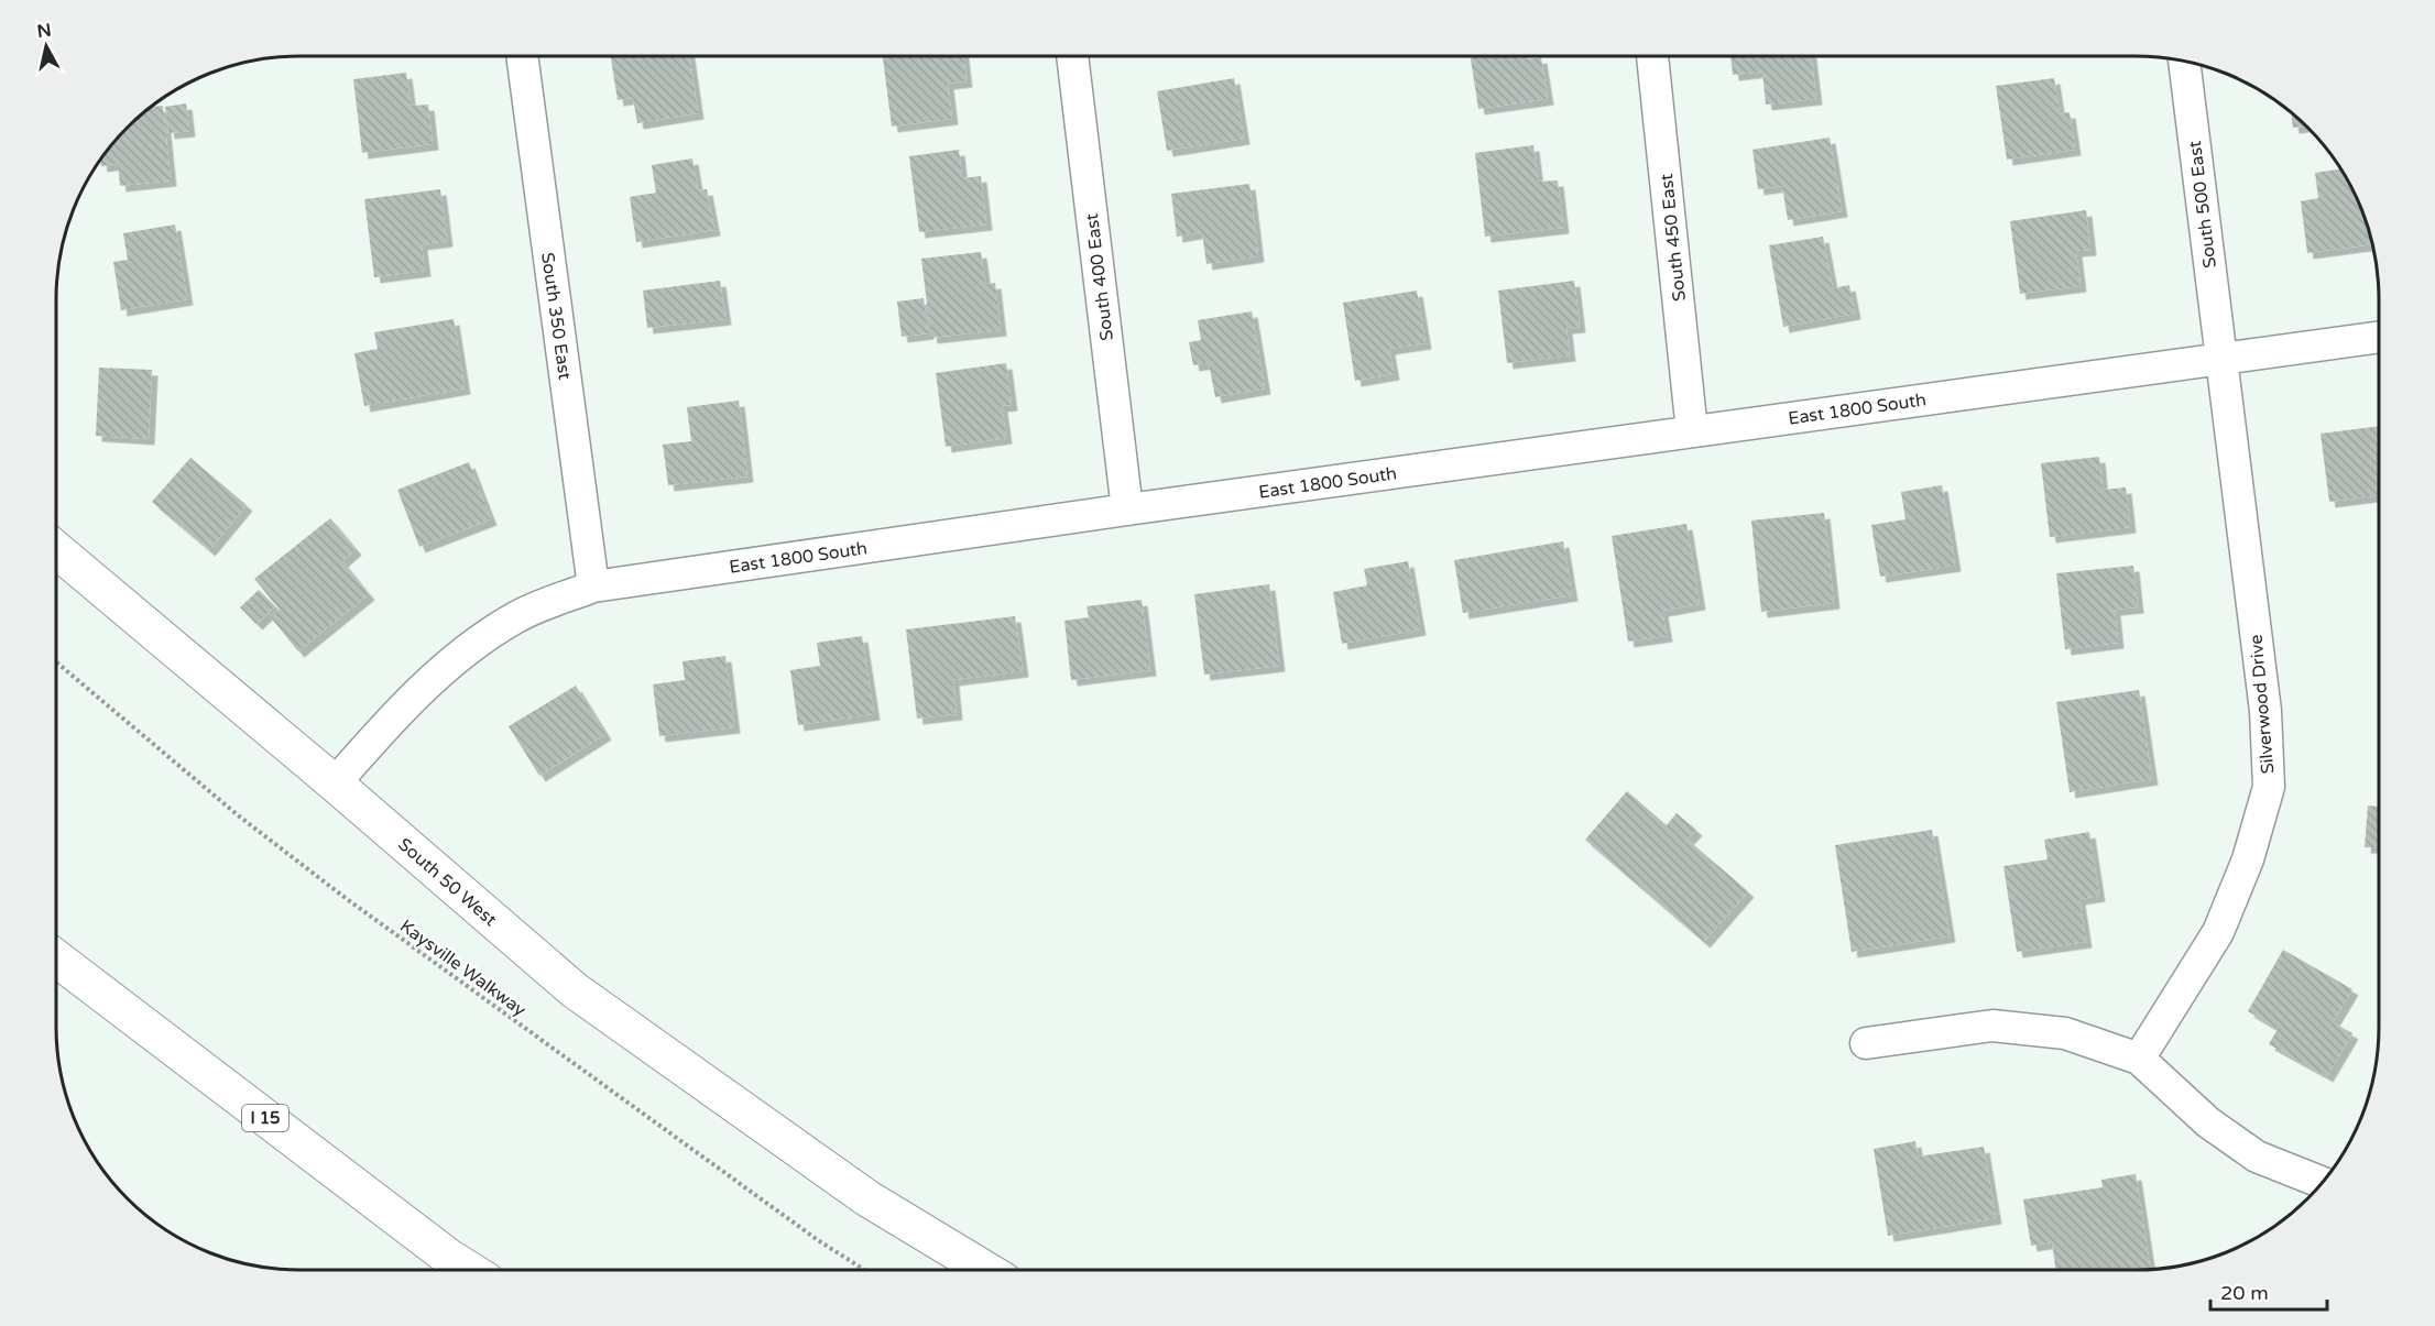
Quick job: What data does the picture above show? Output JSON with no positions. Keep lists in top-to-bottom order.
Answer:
{
  "streets": {
    "main road": ["South 50 West", "I 15"],
    "street": [
      "South 500 East",
      "South 450 East",
      "South 400 East",
      "South 350 East",
      "East 1800 South",
      "Silverwood Drive"
    ],
    "path": ["Kaysville Walkway"]
  },
  "crossings": [
    ["South 500 East", "East 1800 South"],
    ["South 500 East", "Silverwood Drive"],
    ["South 450 East", "East 1800 South"],
    ["South 400 East", "East 1800 South"],
    ["South 350 East", "East 1800 South"],
    ["East 1800 South", "Silverwood Drive"],
    ["East 1800 South", "South 50 West"]
  ],
  "scale_bar": "20 m",
  "north": "top"
}
